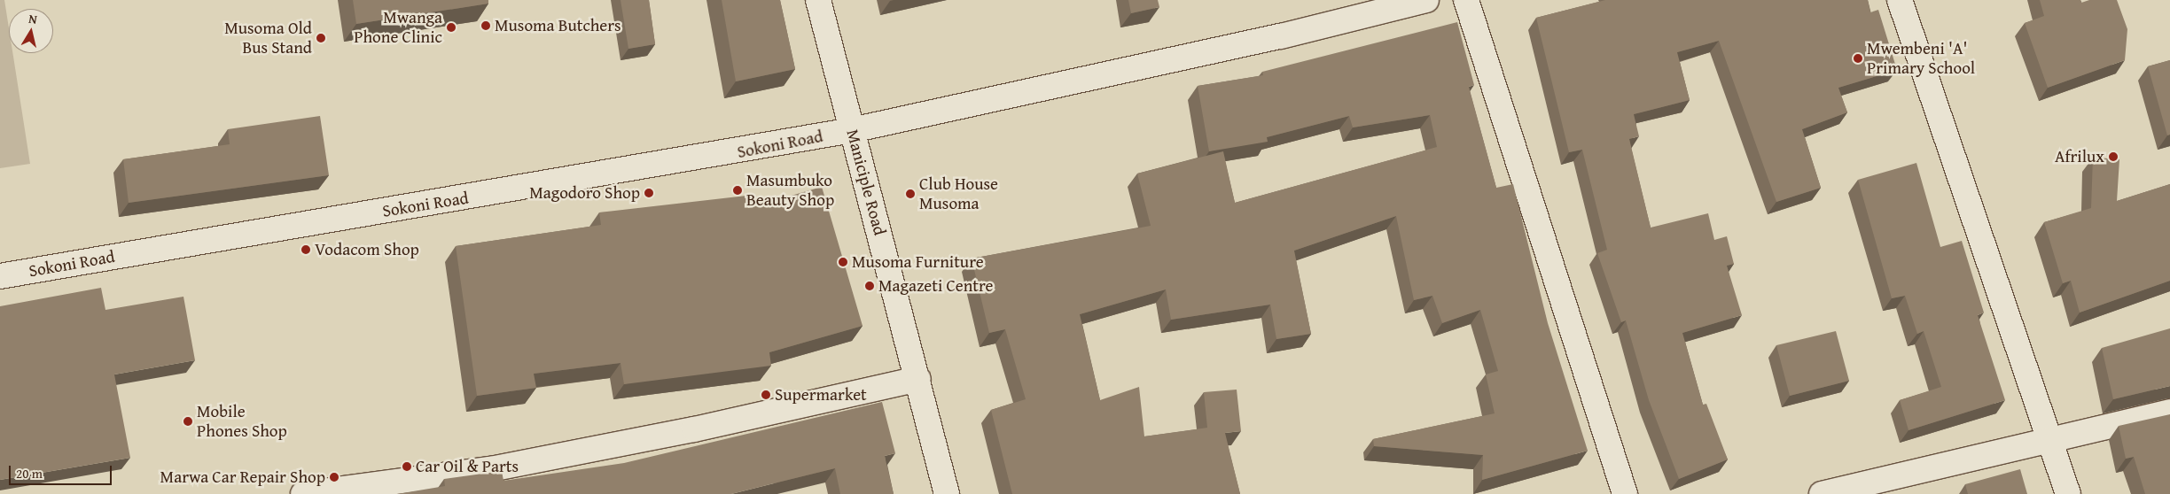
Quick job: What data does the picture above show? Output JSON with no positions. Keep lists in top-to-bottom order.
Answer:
{
  "streets": {
    "street": ["Sokoni Road", "Maniciple Road"]
  },
  "crossings": [
    ["Sokoni Road", "Maniciple Road"]
  ],
  "places": [
    "Musoma Butchers",
    "Mwanga Phone Clinic",
    "Musoma Old Bus Stand",
    "Mwembeni 'A' Primary School",
    "Afrilux",
    "Masumbuko Beauty Shop",
    "Magodoro Shop",
    "Club House Musoma",
    "Vodacom Shop",
    "Musoma Furniture",
    "Magazeti Centre",
    "Supermarket",
    "Mobile Phones Shop",
    "Car Oil & Parts",
    "Marwa Car Repair Shop"
  ],
  "scale_bar": "20 m",
  "north": "top"
}
